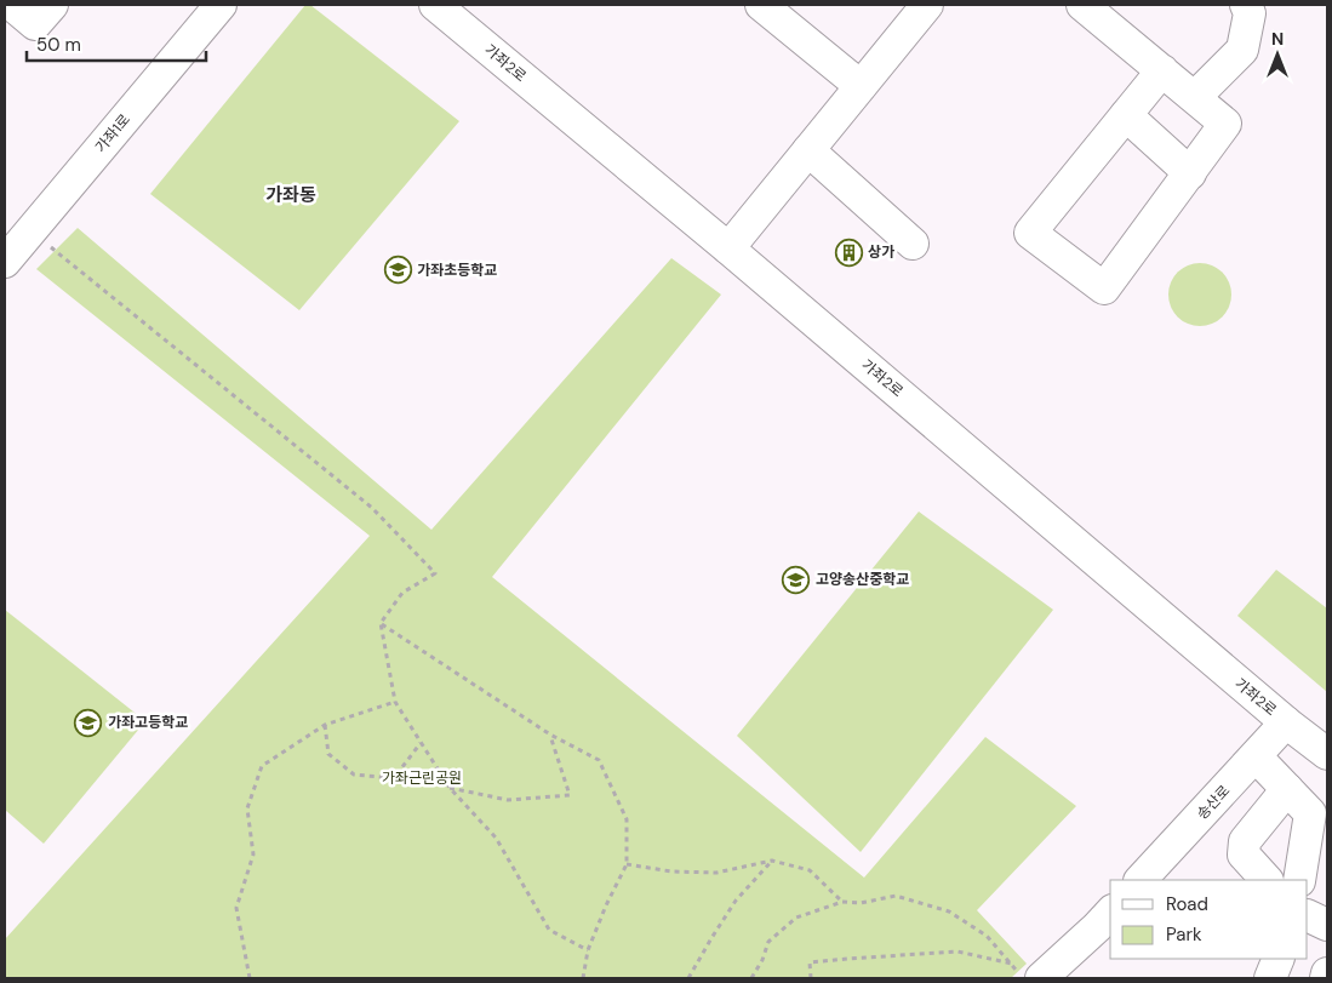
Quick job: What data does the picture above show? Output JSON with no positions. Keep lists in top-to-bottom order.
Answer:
{
  "streets": {
    "street": ["가좌2로", "가좌1로", "송산로"]
  },
  "crossings": [
    ["가좌2로", "송산로"]
  ],
  "districts": ["가좌동"],
  "parks": ["가좌근린공원"],
  "places": {
    "building": ["상가"],
    "school or university": ["가좌초등학교", "고양송산중학교", "가좌고등학교"]
  },
  "legend": ["Road", "Park"],
  "scale_bar": "50 m",
  "north": "top"
}
